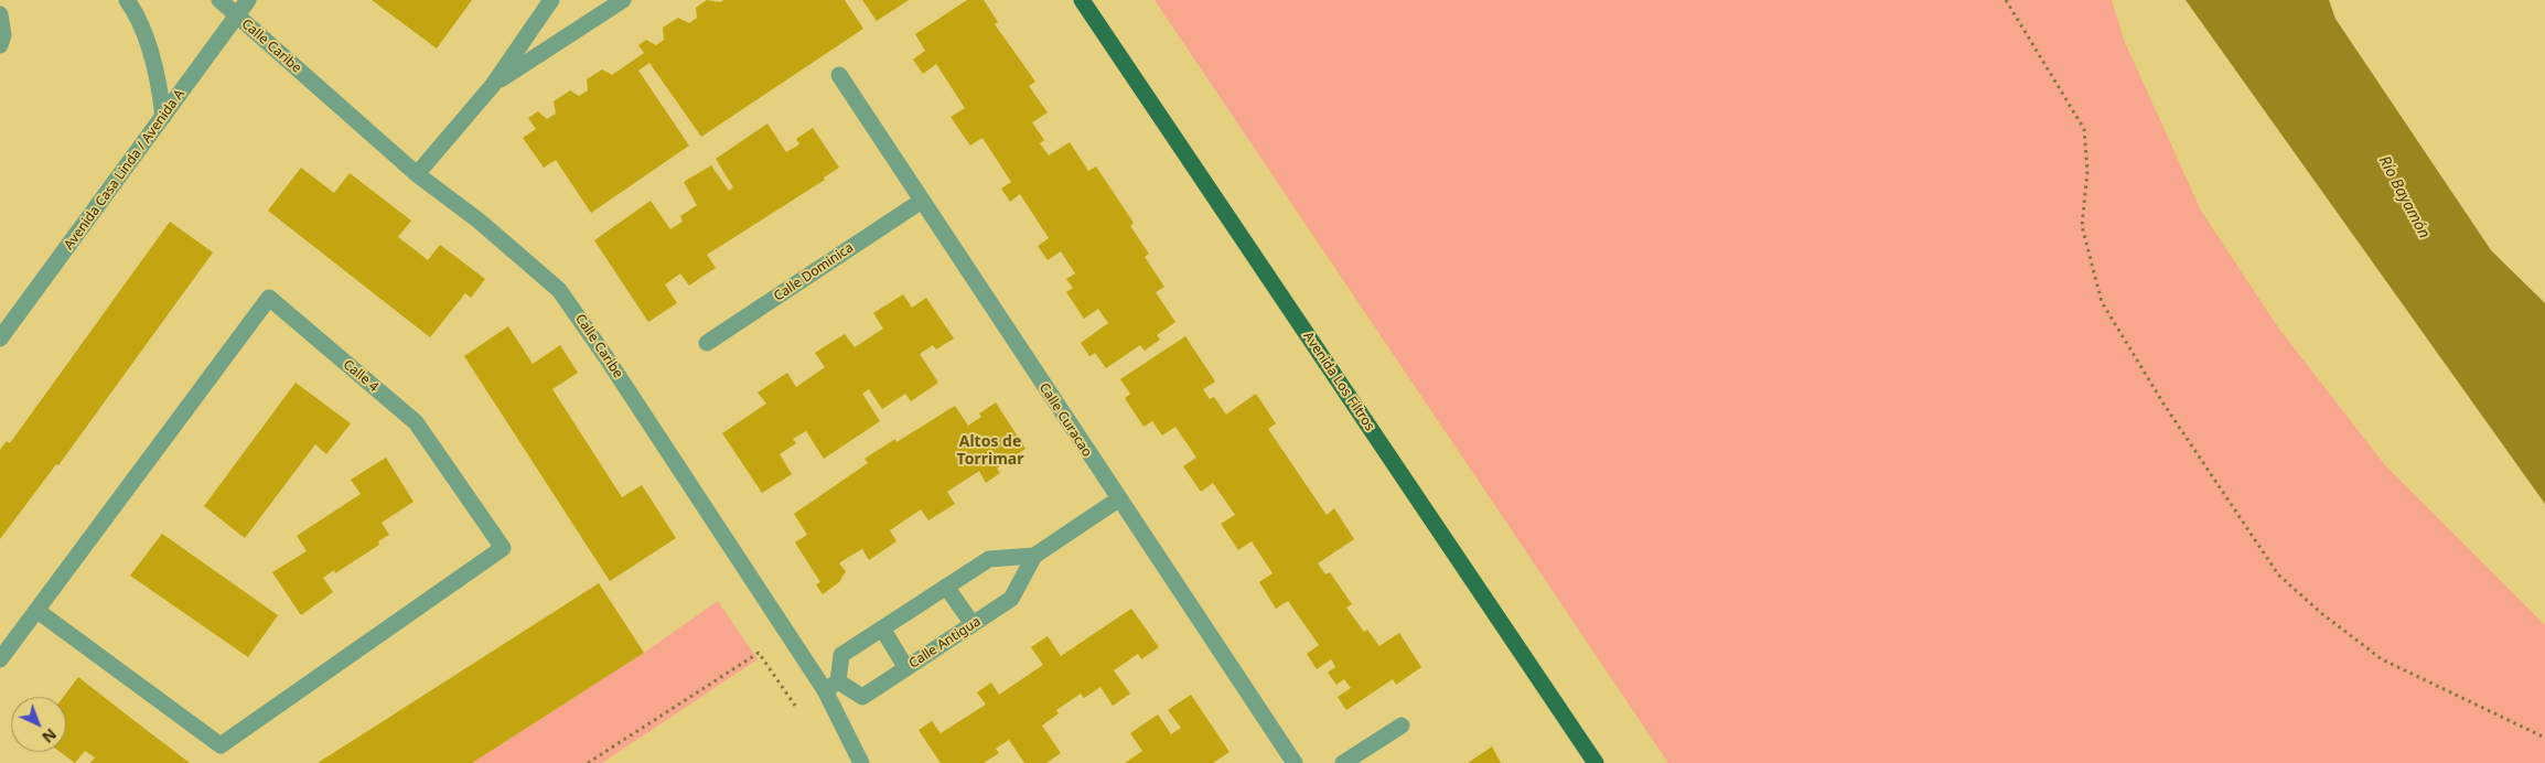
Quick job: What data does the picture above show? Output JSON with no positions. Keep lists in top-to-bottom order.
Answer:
{
  "streets": {
    "main road": ["Avenida Los Filtros"],
    "street": [
      "Calle Caribe",
      "Avenida Casa Linda / Avenida A",
      "Calle Dominica",
      "Calle 4",
      "Calle Curacao",
      "Calle Antigua"
    ]
  },
  "crossings": [
    ["Calle Caribe", "Avenida Casa Linda / Avenida A"],
    ["Calle Caribe", "Calle Antigua"],
    ["Calle Dominica", "Calle Curacao"],
    ["Calle Curacao", "Calle Antigua"]
  ],
  "districts": ["Altos de Torrimar"],
  "water": ["Río Bayamón"],
  "north": "bottom right"
}
